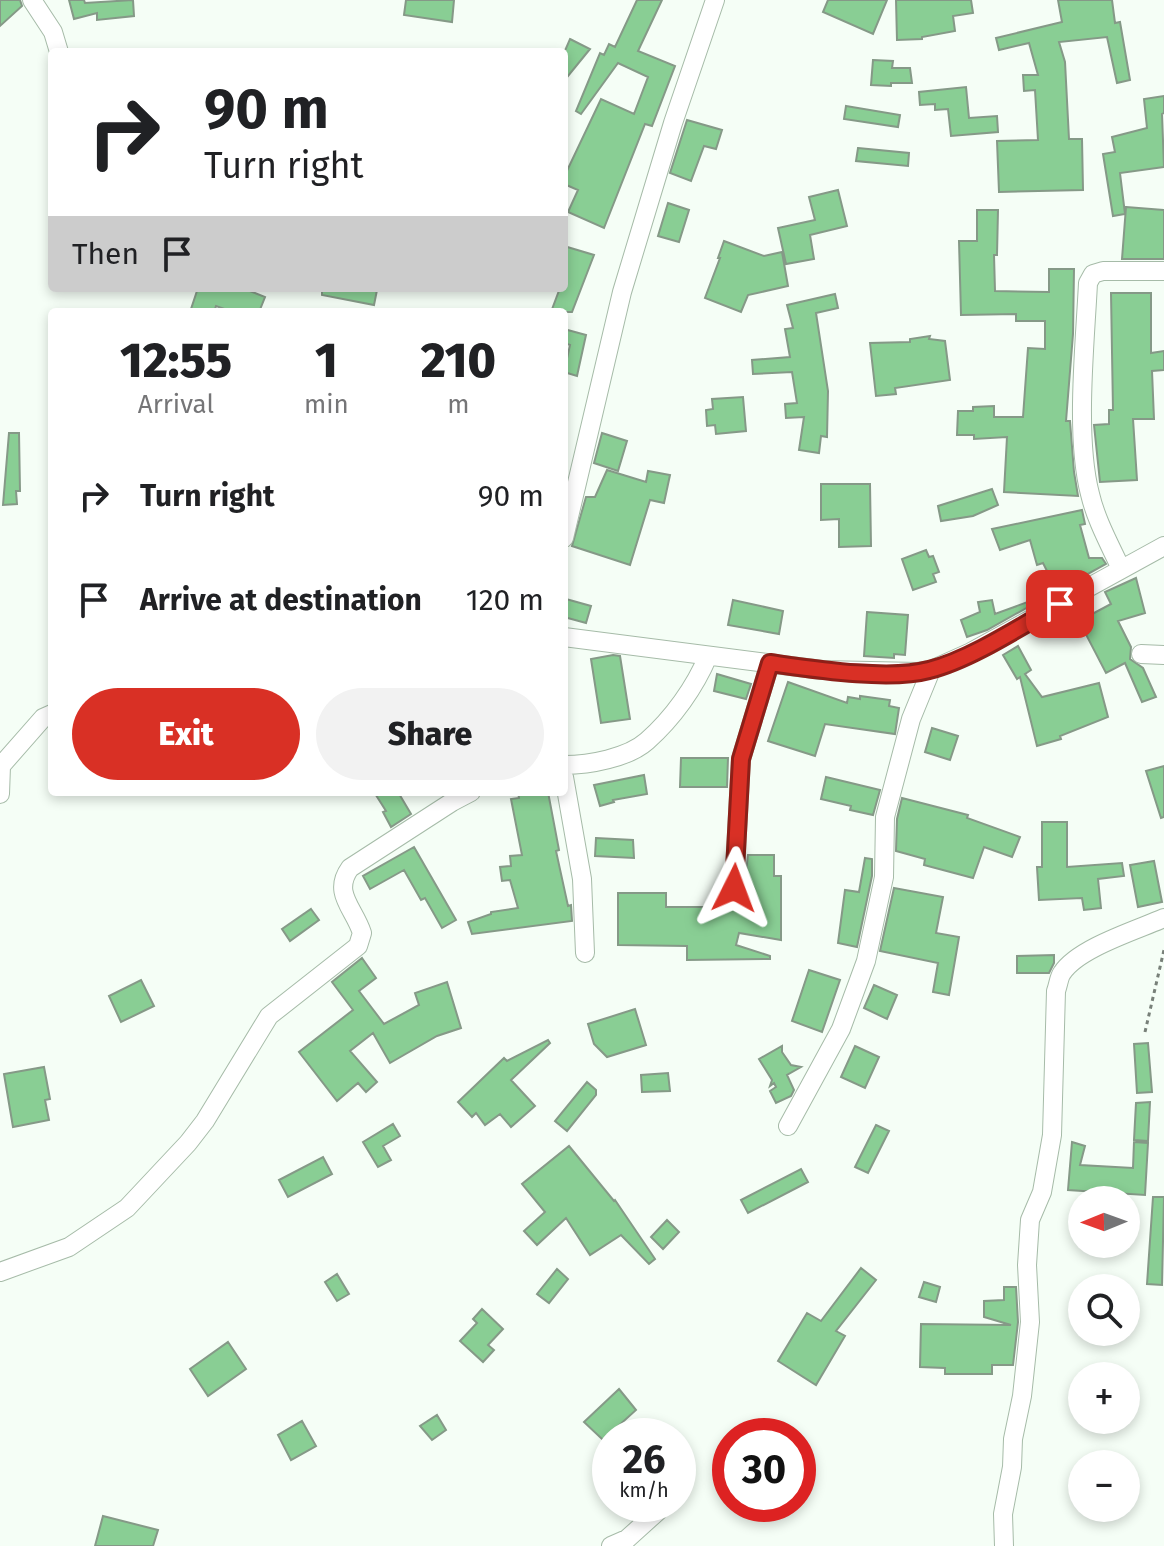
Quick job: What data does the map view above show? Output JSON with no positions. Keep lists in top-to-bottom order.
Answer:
{
  "north": "left",
  "page": {
    "turn": ["90 m", "Turn right"],
    "then": "Then",
    "eta": [
      "12:55",
      "Arrival",
      "1",
      "min",
      "210",
      "m"
    ],
    "list": [
      {
        "name": "Turn right",
        "value": "90 m"
      },
      {
        "name": "Arrive at destination",
        "value": "120 m"
      }
    ],
    "buttons": ["Exit", "Share"],
    "map_buttons": ["+", "−"],
    "speed": "26 km/h",
    "limit": "30"
  }
}
